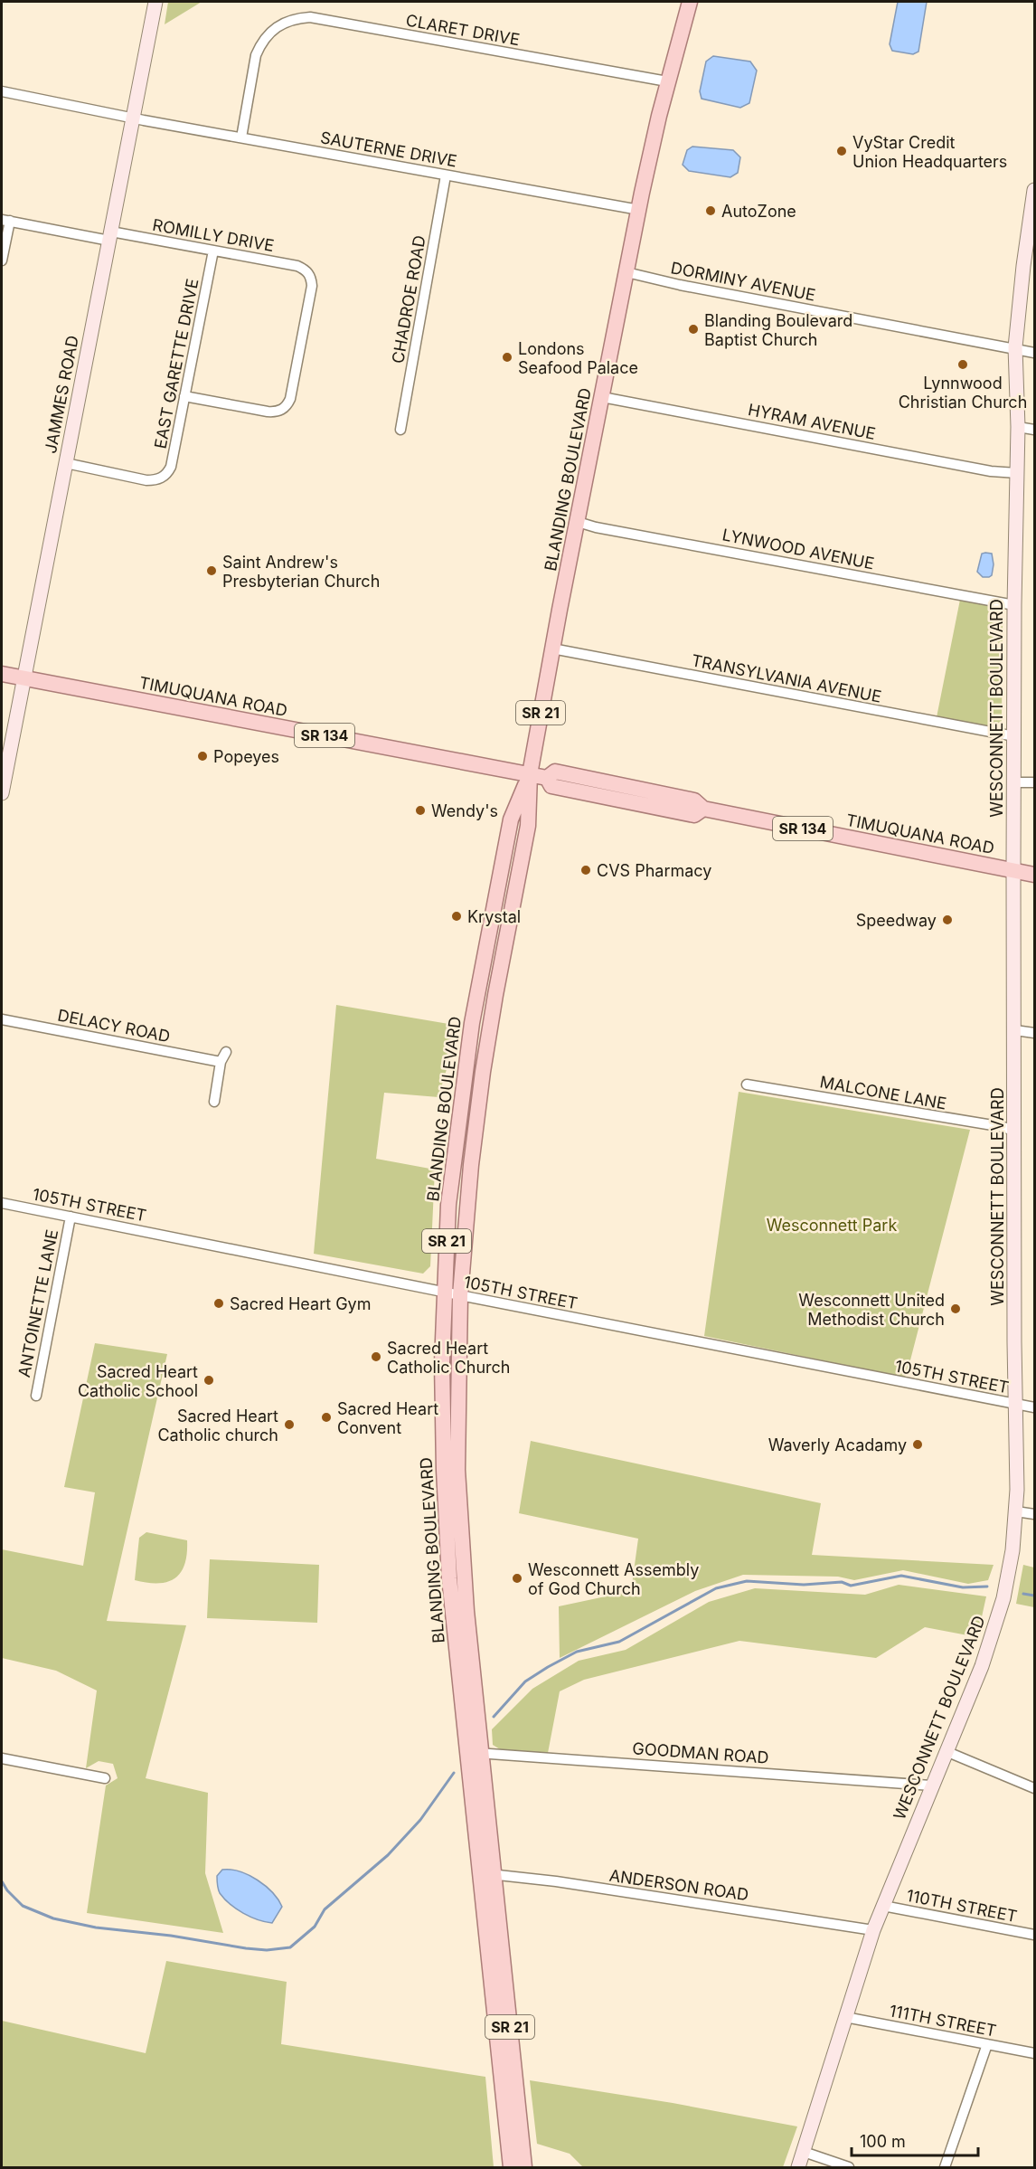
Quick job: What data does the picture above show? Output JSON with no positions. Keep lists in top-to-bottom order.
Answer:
{
  "streets": {
    "main road": [
      "BLANDING BOULEVARD",
      "TIMUQUANA ROAD",
      "SR 21",
      "SR 134"
    ],
    "street": [
      "CLARET DRIVE",
      "SAUTERNE DRIVE",
      "ROMILLY DRIVE",
      "DORMINY AVENUE",
      "CHADROE ROAD",
      "EAST GARETTE DRIVE",
      "JAMMES ROAD",
      "HYRAM AVENUE",
      "LYNWOOD AVENUE",
      "TRANSYLVANIA AVENUE",
      "WESCONNETT BOULEVARD",
      "DELACY ROAD",
      "MALCONE LANE",
      "105TH STREET",
      "ANTOINETTE LANE",
      "GOODMAN ROAD",
      "ANDERSON ROAD",
      "110TH STREET",
      "111TH STREET"
    ]
  },
  "crossings": [
    ["CLARET DRIVE", "SAUTERNE DRIVE"],
    ["CLARET DRIVE", "BLANDING BOULEVARD"],
    ["SAUTERNE DRIVE", "CHADROE ROAD"],
    ["SAUTERNE DRIVE", "JAMMES ROAD"],
    ["SAUTERNE DRIVE", "BLANDING BOULEVARD"],
    ["ROMILLY DRIVE", "EAST GARETTE DRIVE"],
    ["ROMILLY DRIVE", "JAMMES ROAD"],
    ["DORMINY AVENUE", "BLANDING BOULEVARD"],
    ["DORMINY AVENUE", "WESCONNETT BOULEVARD"],
    ["EAST GARETTE DRIVE", "JAMMES ROAD"],
    ["JAMMES ROAD", "TIMUQUANA ROAD"],
    ["HYRAM AVENUE", "BLANDING BOULEVARD"],
    ["HYRAM AVENUE", "WESCONNETT BOULEVARD"],
    ["BLANDING BOULEVARD", "LYNWOOD AVENUE"],
    ["BLANDING BOULEVARD", "TRANSYLVANIA AVENUE"],
    ["BLANDING BOULEVARD", "TIMUQUANA ROAD"],
    ["BLANDING BOULEVARD", "105TH STREET"],
    ["BLANDING BOULEVARD", "GOODMAN ROAD"],
    ["BLANDING BOULEVARD", "ANDERSON ROAD"],
    ["LYNWOOD AVENUE", "WESCONNETT BOULEVARD"],
    ["TRANSYLVANIA AVENUE", "WESCONNETT BOULEVARD"],
    ["TIMUQUANA ROAD", "WESCONNETT BOULEVARD"],
    ["WESCONNETT BOULEVARD", "MALCONE LANE"],
    ["WESCONNETT BOULEVARD", "105TH STREET"],
    ["WESCONNETT BOULEVARD", "GOODMAN ROAD"],
    ["WESCONNETT BOULEVARD", "ANDERSON ROAD"],
    ["WESCONNETT BOULEVARD", "110TH STREET"],
    ["WESCONNETT BOULEVARD", "111TH STREET"],
    ["105TH STREET", "ANTOINETTE LANE"]
  ],
  "parks": ["Wesconnett Park"],
  "places": [
    "VyStar Credit Union Headquarters",
    "AutoZone",
    "Blanding Boulevard Baptist Church",
    "Londons Seafood Palace",
    "Lynnwood Christian Church",
    "Saint Andrew's Presbyterian Church",
    "Popeyes",
    "Wendy's",
    "CVS Pharmacy",
    "Krystal",
    "Speedway",
    "Sacred Heart Gym",
    "Wesconnett United Methodist Church",
    "Sacred Heart Catholic Church",
    "Sacred Heart Catholic School",
    "Sacred Heart Convent",
    "Sacred Heart Catholic church",
    "Waverly Acadamy",
    "Wesconnett Assembly of God Church"
  ],
  "scale_bar": "100 m"
}
